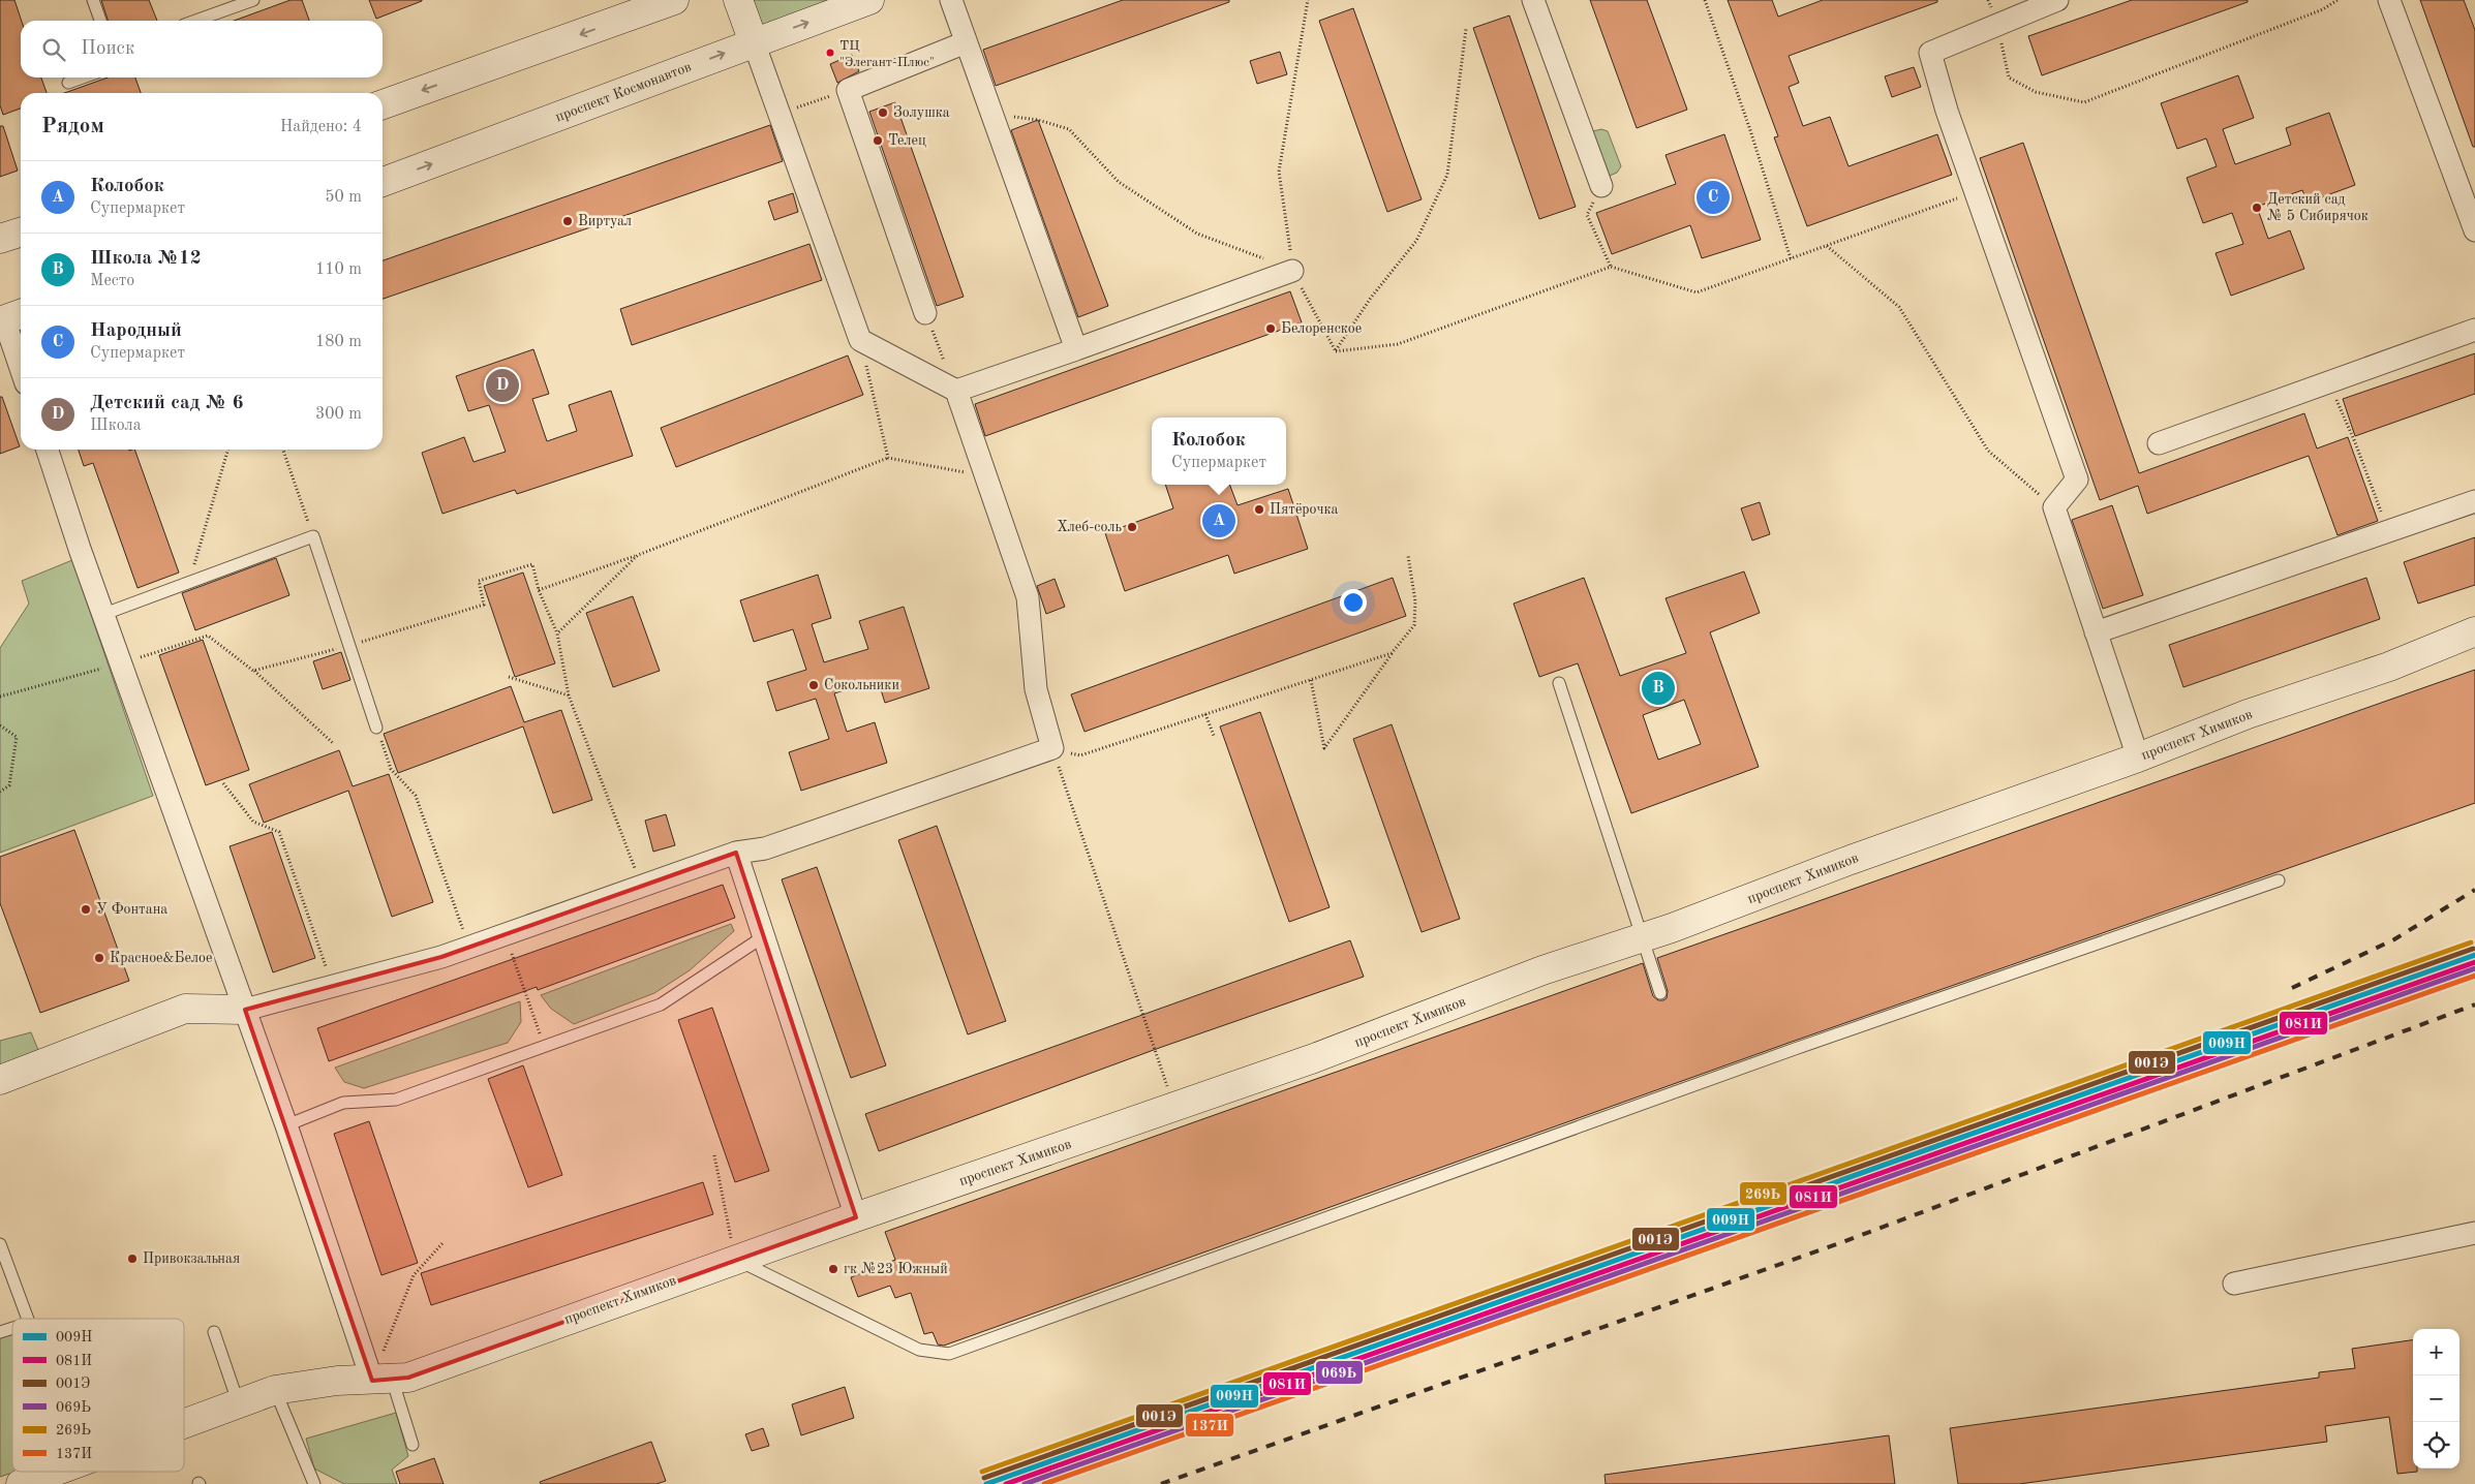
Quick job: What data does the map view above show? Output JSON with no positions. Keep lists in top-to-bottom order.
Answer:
{
  "streets": {
    "street": ["проспект Космонавтов", "проспект Химиков"]
  },
  "places": [
    "ТЦ \"Элегант-Плюс\"",
    "Золушка",
    "Телец",
    "Детский сад № 5 Сибирячок",
    "Виртуал",
    "Белоренское",
    "Пятёрочка",
    "Хлеб-соль",
    "Сокольники",
    "У Фонтана",
    "Красное&Белое",
    "Привокзальная",
    "гк №23 Южный"
  ],
  "lines": [
    "transit line 269Ь",
    "transit line 001Э",
    "transit line 009Н",
    "transit line 081И",
    "transit line 069Ь",
    "transit line 137И"
  ],
  "legend": [
    "009Н",
    "081И",
    "001Э",
    "069Ь",
    "269Ь",
    "137И"
  ],
  "page": {
    "search": "Поиск",
    "heading": ["Рядом", "Найдено: 4"],
    "list": [
      {
        "mark": "A",
        "name": "Колобок",
        "note": "Супермаркет",
        "value": "50 m"
      },
      {
        "mark": "B",
        "name": "Школа №12",
        "note": "Место",
        "value": "110 m"
      },
      {
        "mark": "C",
        "name": "Народный",
        "note": "Супермаркет",
        "value": "180 m"
      },
      {
        "mark": "D",
        "name": "Детский сад № 6",
        "note": "Школа",
        "value": "300 m"
      }
    ],
    "pins": [
      "C",
      "D",
      "A",
      "B"
    ],
    "popup": ["Колобок", "Супермаркет"],
    "map_buttons": ["+", "−"]
  }
}
